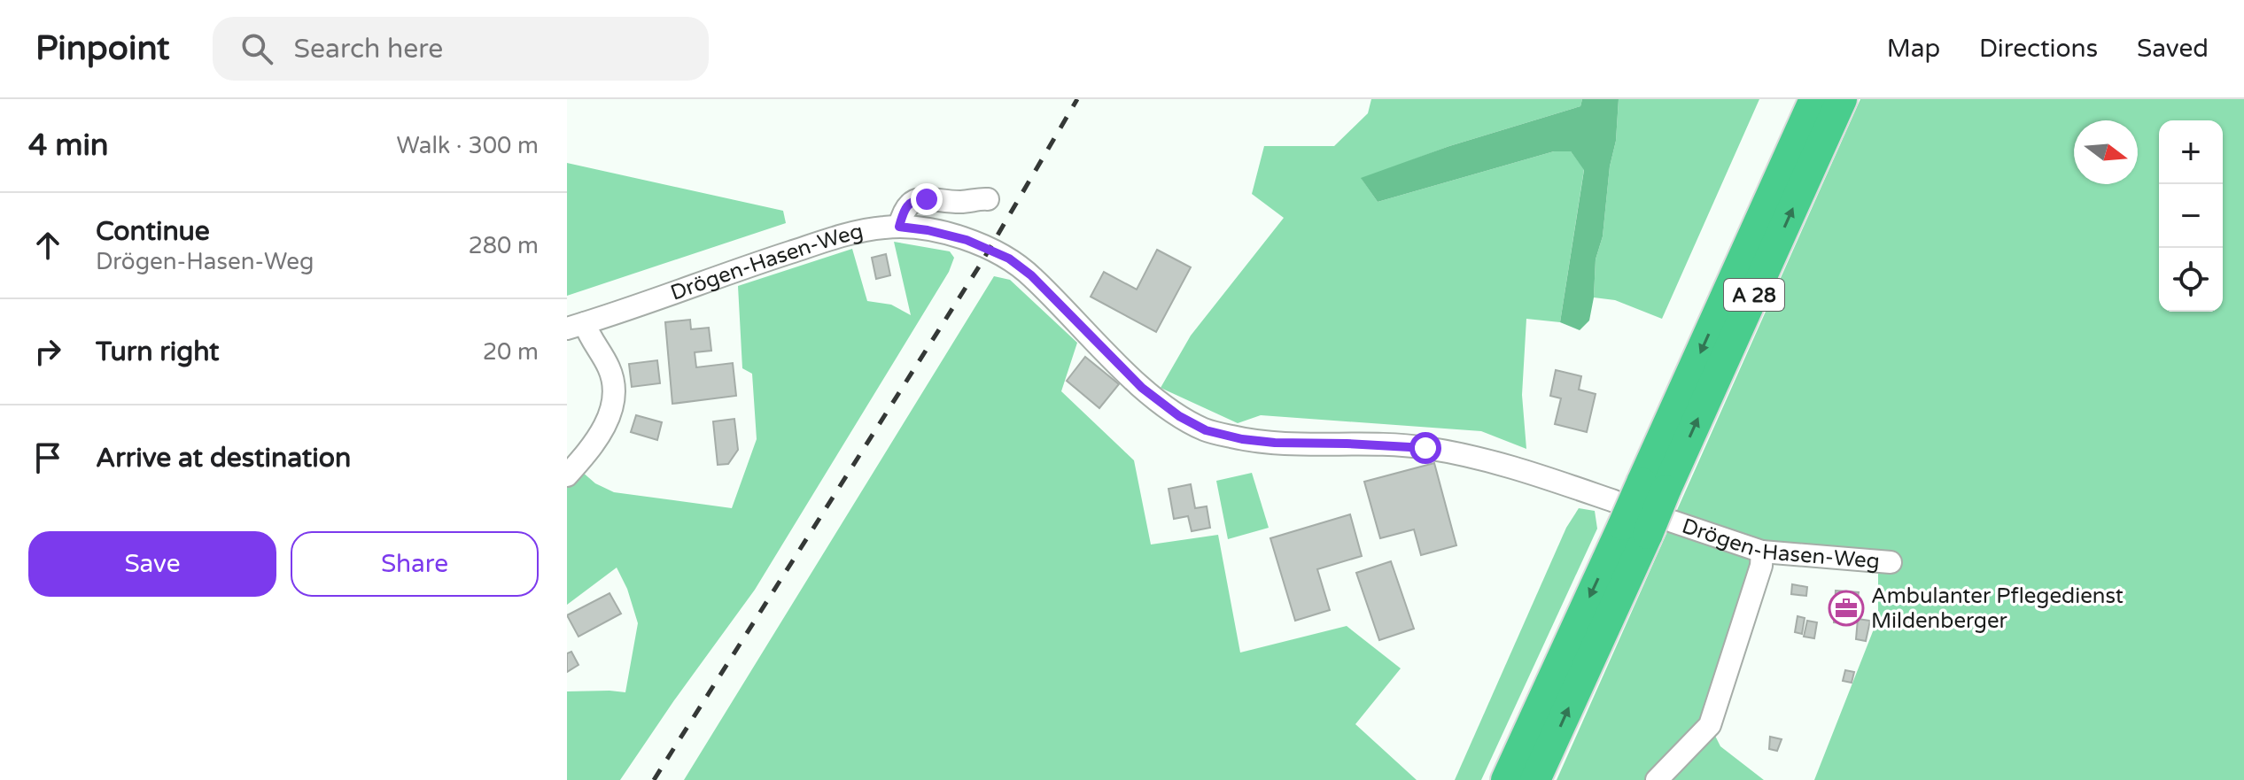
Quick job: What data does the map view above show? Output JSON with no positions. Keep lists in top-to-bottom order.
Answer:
{
  "streets": {
    "highway": ["A 28"],
    "street": ["Drögen-Hasen-Weg"]
  },
  "crossings": [
    ["Drögen-Hasen-Weg", "A 28"]
  ],
  "places": {
    "office": ["Ambulanter Pflegedienst Mildenberger"]
  },
  "north": "right",
  "page": {
    "header": "Pinpoint",
    "search": "Search here",
    "nav": ["Map", "Directions", "Saved"],
    "heading": ["4 min", "Walk · 300 m"],
    "map_buttons": ["+", "−"],
    "list": [
      ["Continue", "Drögen-Hasen-Weg", "280 m"],
      ["Turn right", "20 m"],
      "Arrive at destination"
    ],
    "buttons": ["Save", "Share"]
  }
}
